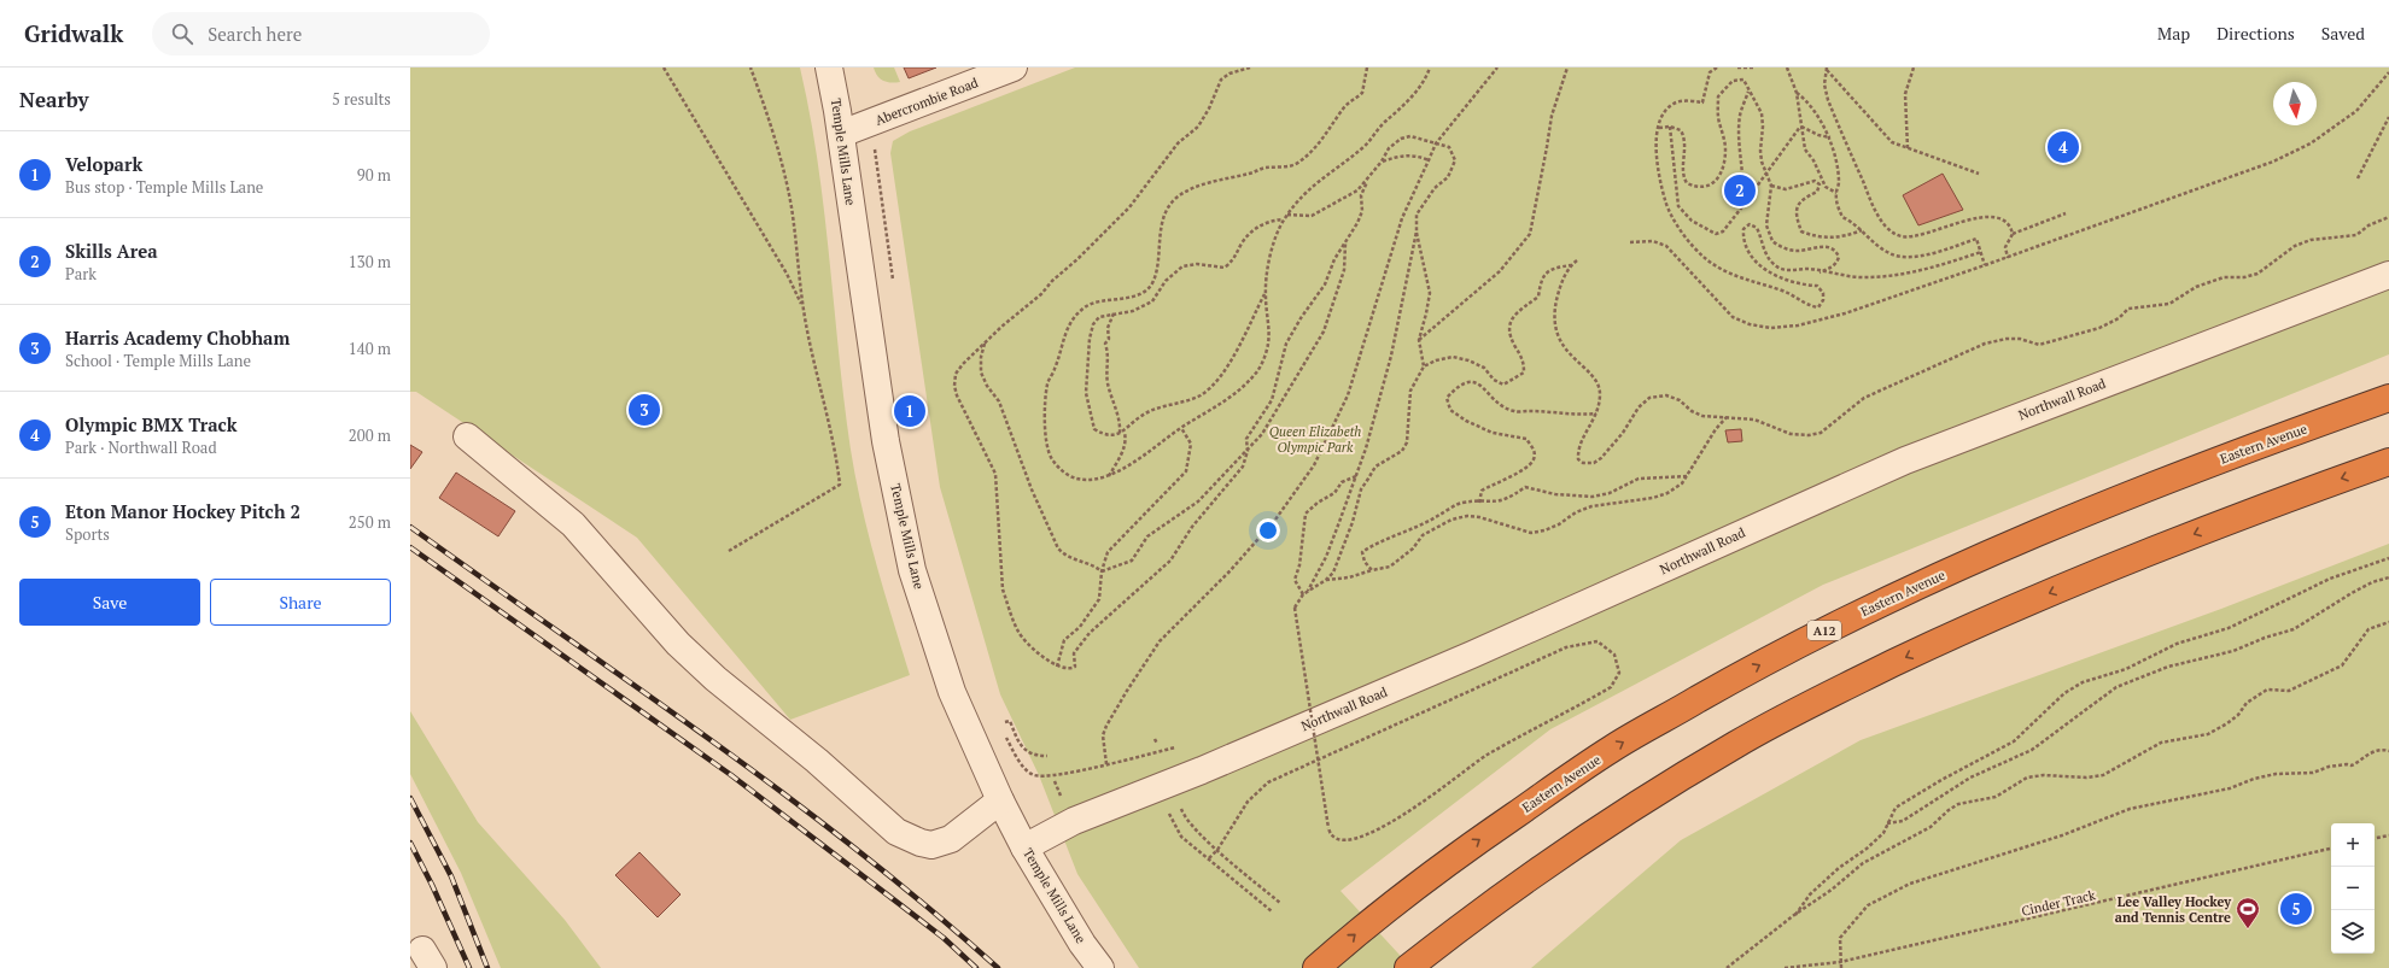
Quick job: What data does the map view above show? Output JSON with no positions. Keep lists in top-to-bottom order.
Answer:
{
  "streets": {
    "highway": ["Eastern Avenue", "A12"],
    "street": ["Abercrombie Road", "Temple Mills Lane", "Northwall Road"],
    "path": ["Cinder Track"]
  },
  "crossings": [
    ["Abercrombie Road", "Temple Mills Lane"],
    ["Temple Mills Lane", "Northwall Road"]
  ],
  "parks": ["Queen Elizabeth Olympic Park"],
  "places": {
    "sports": ["Lee Valley Hockey and Tennis Centre"]
  },
  "north": "bottom",
  "page": {
    "header": "Gridwalk",
    "search": "Search here",
    "nav": ["Map", "Directions", "Saved"],
    "heading": ["Nearby", "5 results"],
    "pins": [
      "4",
      "2",
      "3",
      "1",
      "5"
    ],
    "list": [
      {
        "mark": "1",
        "name": "Velopark",
        "note": "Bus stop · Temple Mills Lane",
        "value": "90 m"
      },
      {
        "mark": "2",
        "name": "Skills Area",
        "note": "Park",
        "value": "130 m"
      },
      {
        "mark": "3",
        "name": "Harris Academy Chobham",
        "note": "School · Temple Mills Lane",
        "value": "140 m"
      },
      {
        "mark": "4",
        "name": "Olympic BMX Track",
        "note": "Park · Northwall Road",
        "value": "200 m"
      },
      {
        "mark": "5",
        "name": "Eton Manor Hockey Pitch 2",
        "note": "Sports",
        "value": "250 m"
      }
    ],
    "buttons": ["Save", "Share"],
    "map_buttons": ["+", "−"]
  }
}
